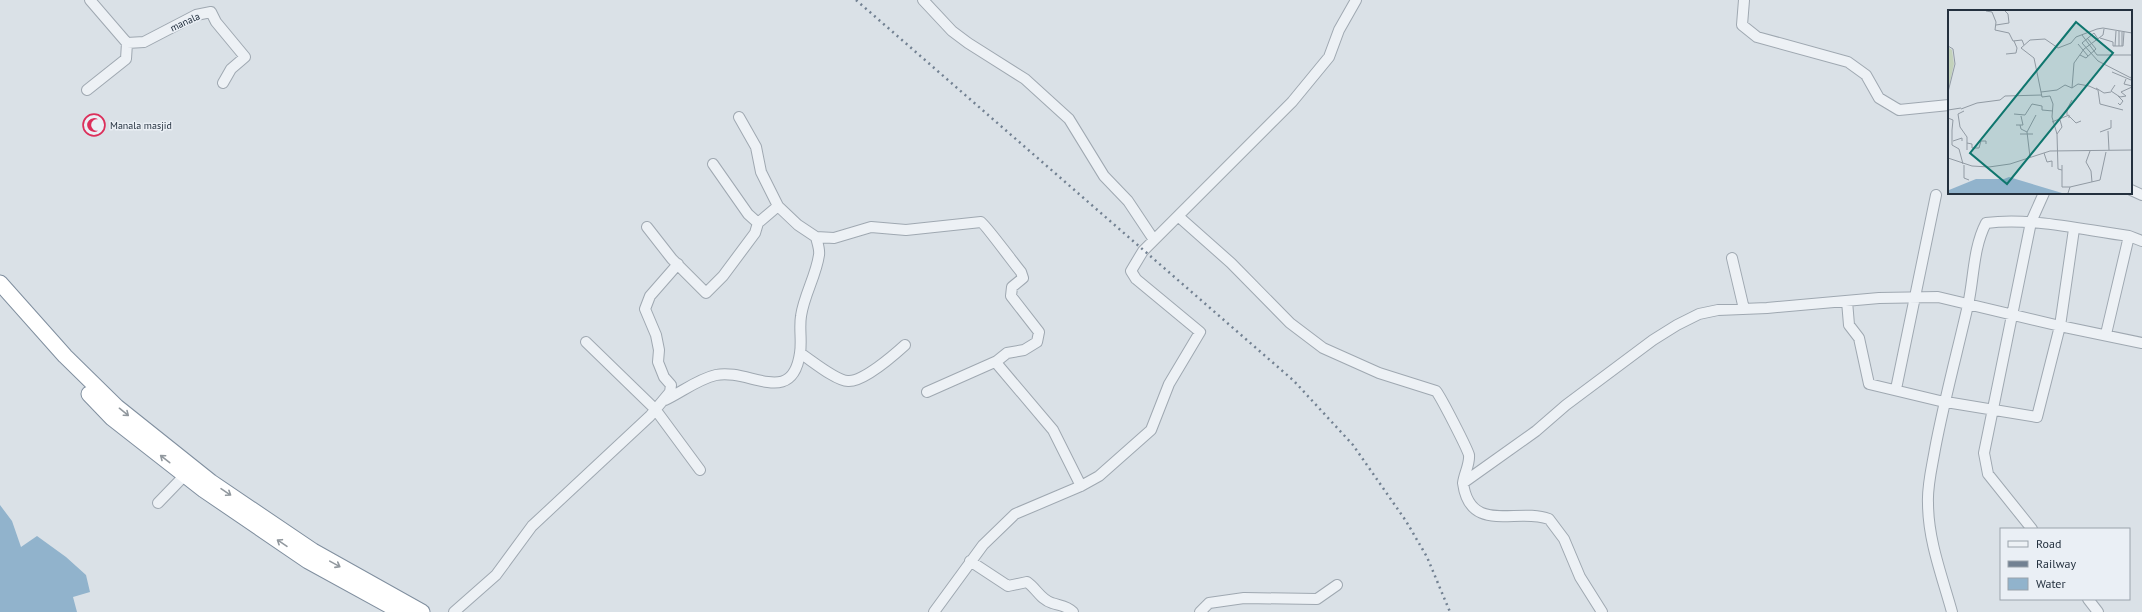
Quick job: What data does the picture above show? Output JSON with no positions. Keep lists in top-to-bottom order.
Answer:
{
  "streets": {
    "street": ["manala"]
  },
  "places": {
    "mosque": ["Manala masjid"]
  },
  "legend": ["Road", "Railway", "Water"]
}
